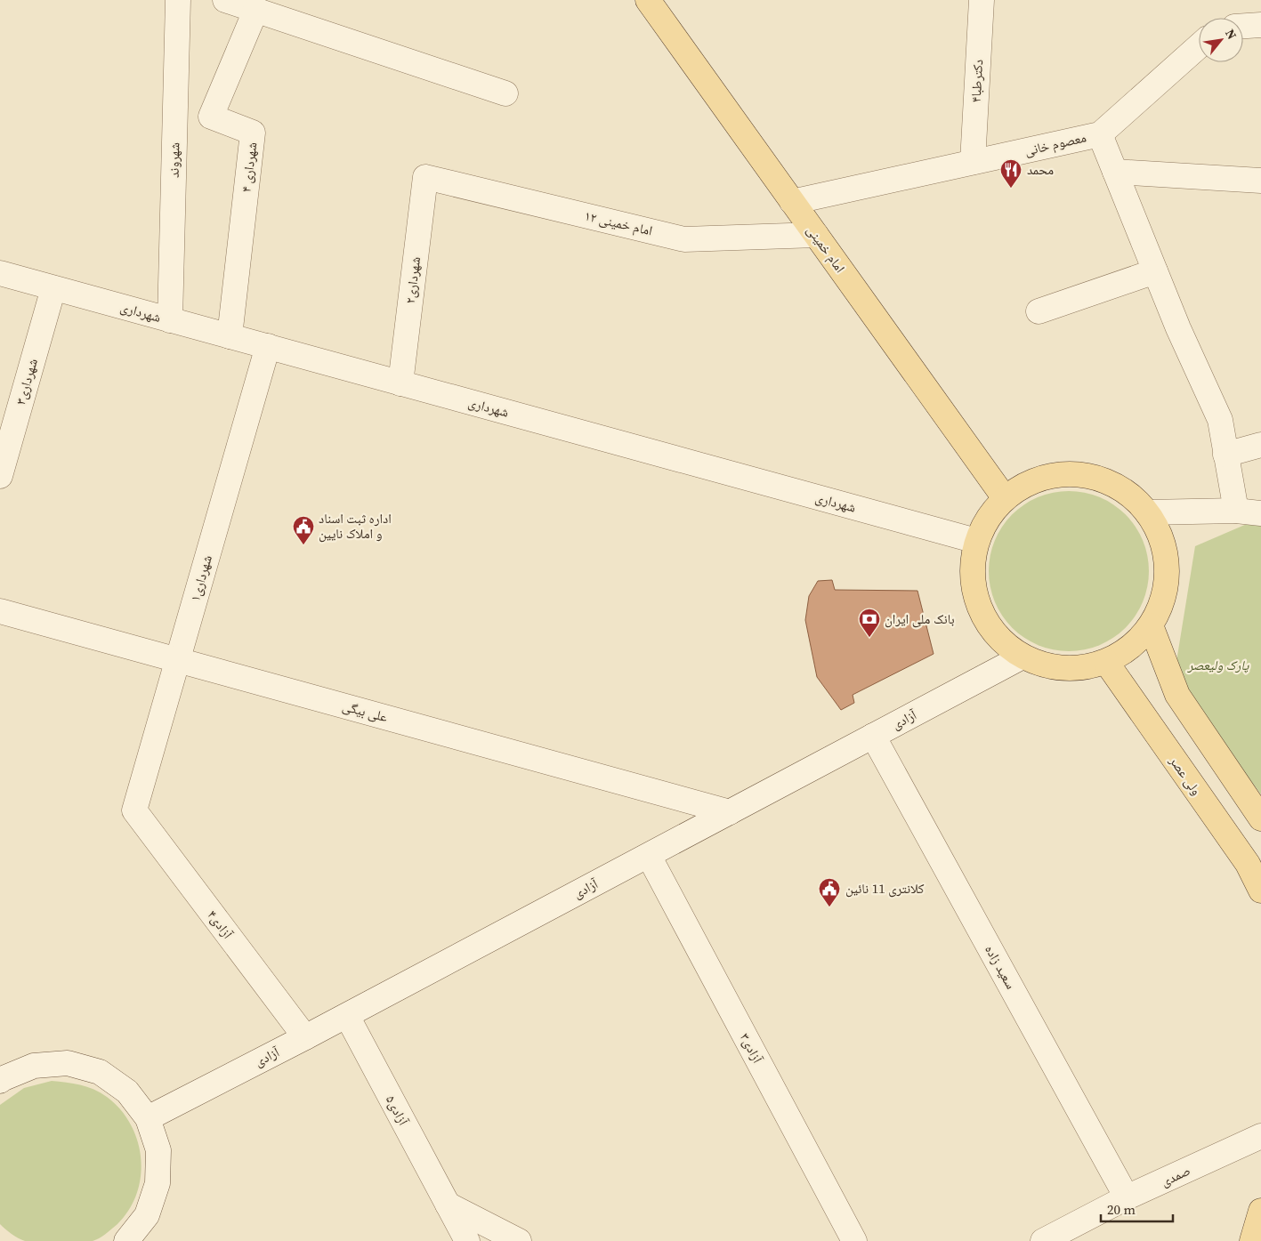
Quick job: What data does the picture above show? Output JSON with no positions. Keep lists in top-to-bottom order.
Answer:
{
  "streets": {
    "main road": ["امام خمینی", "ولی عصر"],
    "street": [
      "دکترطبا۴",
      "معصوم خانی",
      "شهروند",
      "شهرداری ۴",
      "امام خمینی ۱۲",
      "شهرداری۲",
      "شهرداری",
      "شهرداری۳",
      "شهرداری۱",
      "علی بیگی",
      "آزادی",
      "آزادی۴",
      "سعید زاده",
      "آزادی۳",
      "آزادی۵",
      "صمدی"
    ]
  },
  "crossings": [
    ["دکترطبا۴", "معصوم خانی"],
    ["معصوم خانی", "امام خمینی"],
    ["شهروند", "شهرداری"],
    ["شهرداری ۴", "شهرداری"],
    ["امام خمینی ۱۲", "امام خمینی"],
    ["امام خمینی ۱۲", "شهرداری۲"],
    ["شهرداری۲", "شهرداری"],
    ["شهرداری", "شهرداری۳"],
    ["شهرداری", "شهرداری۱"],
    ["شهرداری۱", "علی بیگی"],
    ["شهرداری۱", "آزادی۴"],
    ["علی بیگی", "آزادی"],
    ["آزادی", "آزادی۴"],
    ["آزادی", "سعید زاده"],
    ["آزادی", "آزادی۳"],
    ["آزادی", "آزادی۵"],
    ["سعید زاده", "صمدی"]
  ],
  "parks": ["پارک ولیعصر"],
  "places": {
    "restaurant": ["محمد"],
    "public building": ["اداره ثبت اسناد و املاک نایین", "کلانتری 11 نائین"],
    "bank": ["بانک ملی ایران"]
  },
  "scale_bar": "20 m",
  "north": "top right"
}
